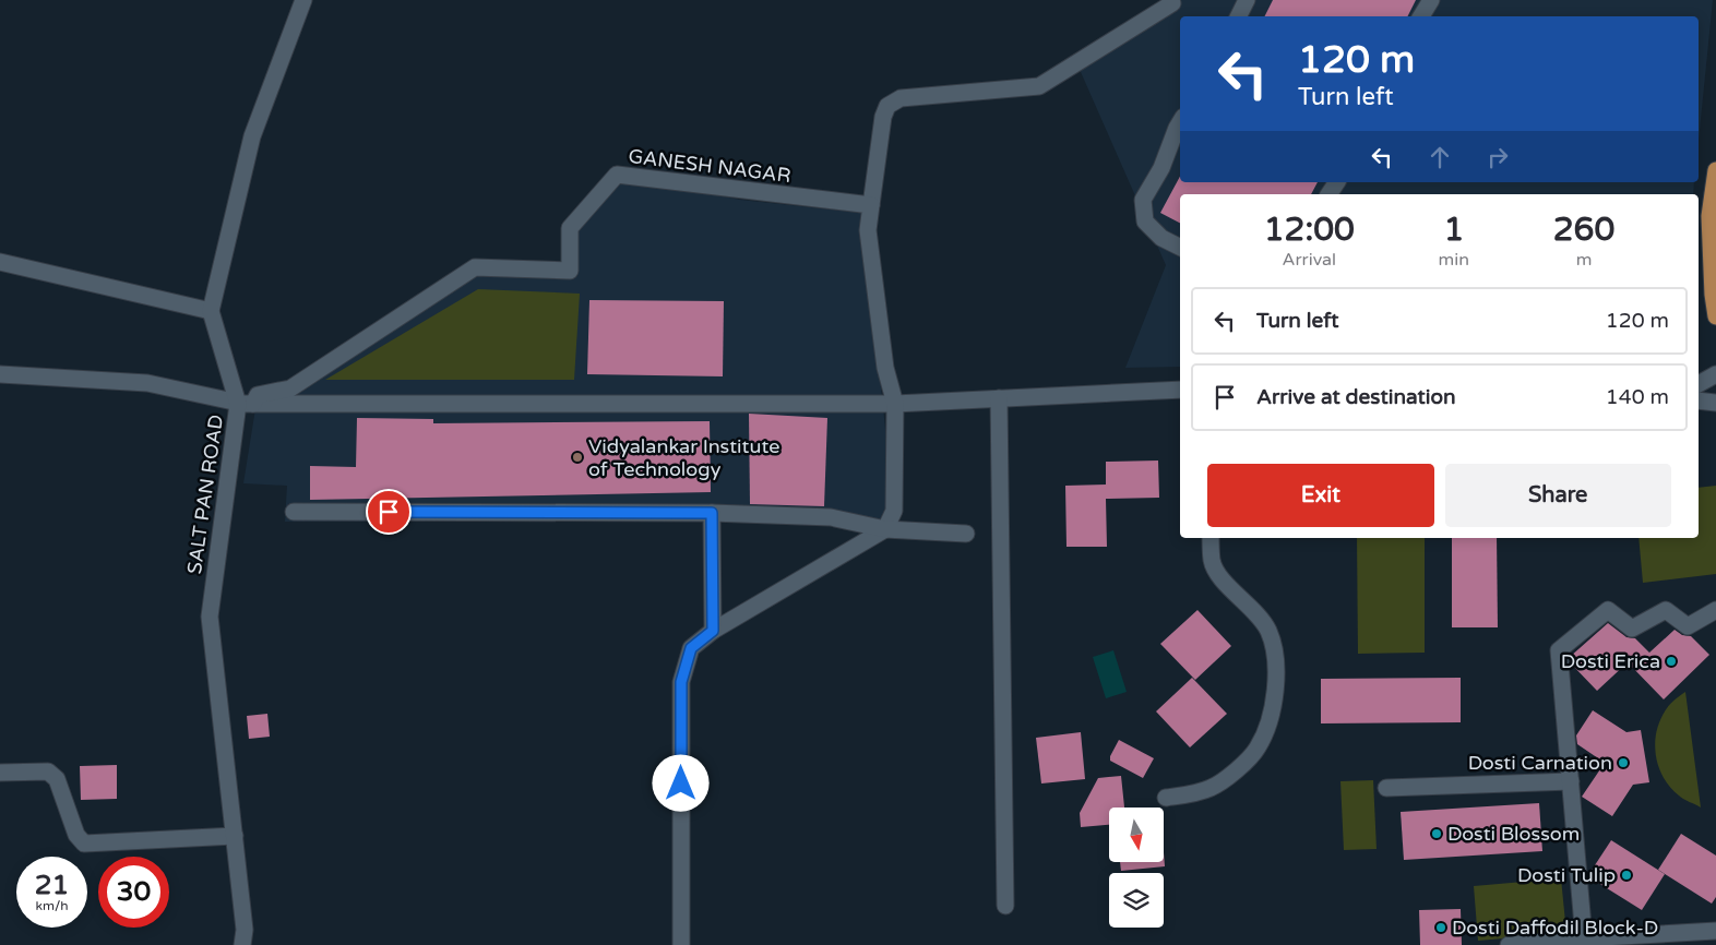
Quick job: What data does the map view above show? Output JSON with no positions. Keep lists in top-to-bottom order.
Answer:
{
  "streets": {
    "street": ["GANESH NAGAR", "SALT PAN ROAD"]
  },
  "crossings": [
    ["GANESH NAGAR", "SALT PAN ROAD"]
  ],
  "places": [
    "Vidyalankar Institute of Technology",
    "Dosti Erica",
    "Dosti Carnation",
    "Dosti Blossom",
    "Dosti Tulip",
    "Dosti Daffodil Block-D"
  ],
  "north": "bottom",
  "page": {
    "turn": ["120 m", "Turn left"],
    "eta": [
      "12:00",
      "Arrival",
      "1",
      "min",
      "260",
      "m"
    ],
    "list": [
      {
        "name": "Turn left",
        "value": "120 m"
      },
      {
        "name": "Arrive at destination",
        "value": "140 m"
      }
    ],
    "buttons": ["Exit", "Share"],
    "speed": "21 km/h",
    "limit": "30"
  }
}
